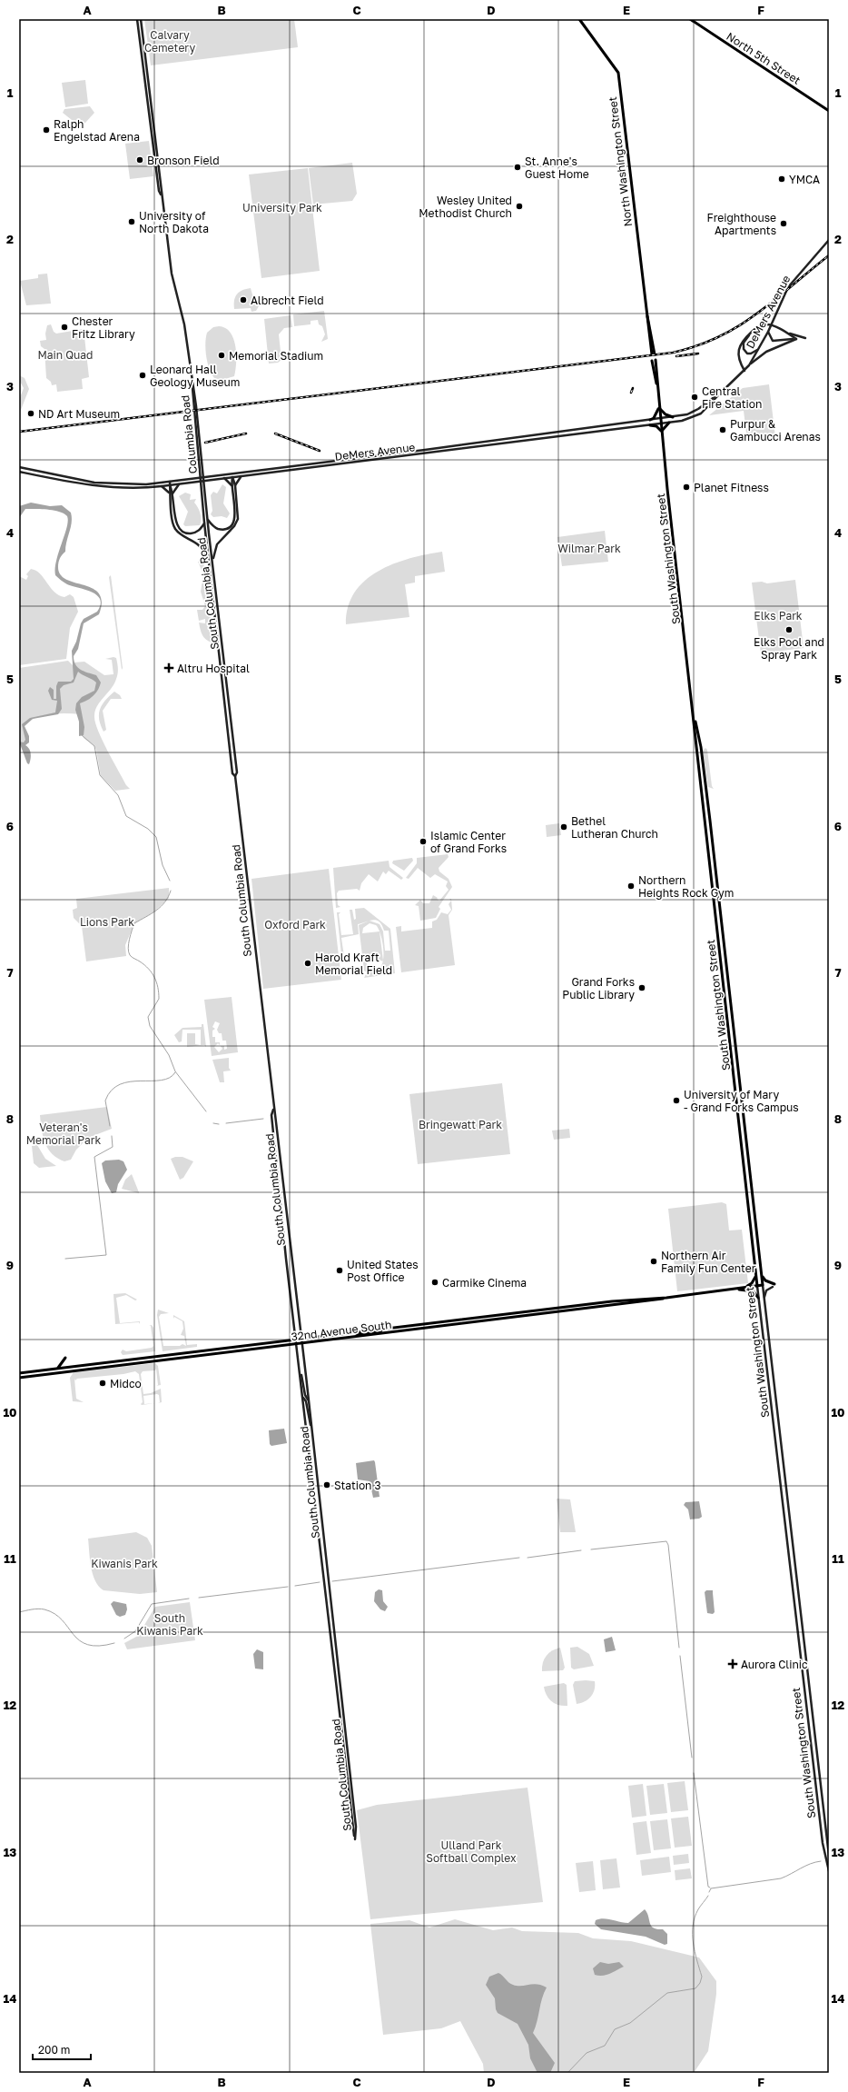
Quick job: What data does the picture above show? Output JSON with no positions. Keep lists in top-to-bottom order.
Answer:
{
  "streets": {
    "main road": [
      "North 5th Street",
      "North Washington Street",
      "DeMers Avenue",
      "Columbia Road",
      "South Washington Street",
      "South Columbia Road",
      "32nd Avenue South"
    ]
  },
  "crossings": [
    ["DeMers Avenue", "South Washington Street"],
    ["Columbia Road", "South Columbia Road"],
    ["South Washington Street", "32nd Avenue South"],
    ["South Columbia Road", "32nd Avenue South"]
  ],
  "parks": [
    "Calvary Cemetery",
    "University Park",
    "Main Quad",
    "Wilmar Park",
    "Elks Park",
    "Lions Park",
    "Oxford Park",
    "Bringewatt Park",
    "Veteran's Memorial Park",
    "Kiwanis Park",
    "South Kiwanis Park",
    "Ulland Park Softball Complex"
  ],
  "places": {
    "other": [
      "Ralph Engelstad Arena",
      "Bronson Field",
      "St. Anne's Guest Home",
      "YMCA",
      "Wesley United Methodist Church",
      "University of North Dakota",
      "Freighthouse Apartments",
      "Albrecht Field",
      "Chester Fritz Library",
      "Memorial Stadium",
      "Leonard Hall Geology Museum",
      "Central Fire Station",
      "ND Art Museum",
      "Purpur & Gambucci Arenas",
      "Planet Fitness",
      "Elks Pool and Spray Park",
      "Bethel Lutheran Church",
      "Islamic Center of Grand Forks",
      "Northern Heights Rock Gym",
      "Harold Kraft Memorial Field",
      "Grand Forks Public Library",
      "University of Mary - Grand Forks Campus",
      "Northern Air Family Fun Center",
      "United States Post Office",
      "Carmike Cinema",
      "Midco",
      "Station 3"
    ],
    "health": ["Altru Hospital", "Aurora Clinic"]
  },
  "scale_bar": "200 m",
  "grid": {
    "columns": [
      "A",
      "B",
      "C",
      "D",
      "E",
      "F"
    ],
    "rows": [
      "1",
      "2",
      "3",
      "4",
      "5",
      "6",
      "7",
      "8",
      "9",
      "10",
      "11",
      "12",
      "13",
      "14"
    ]
  }
}
